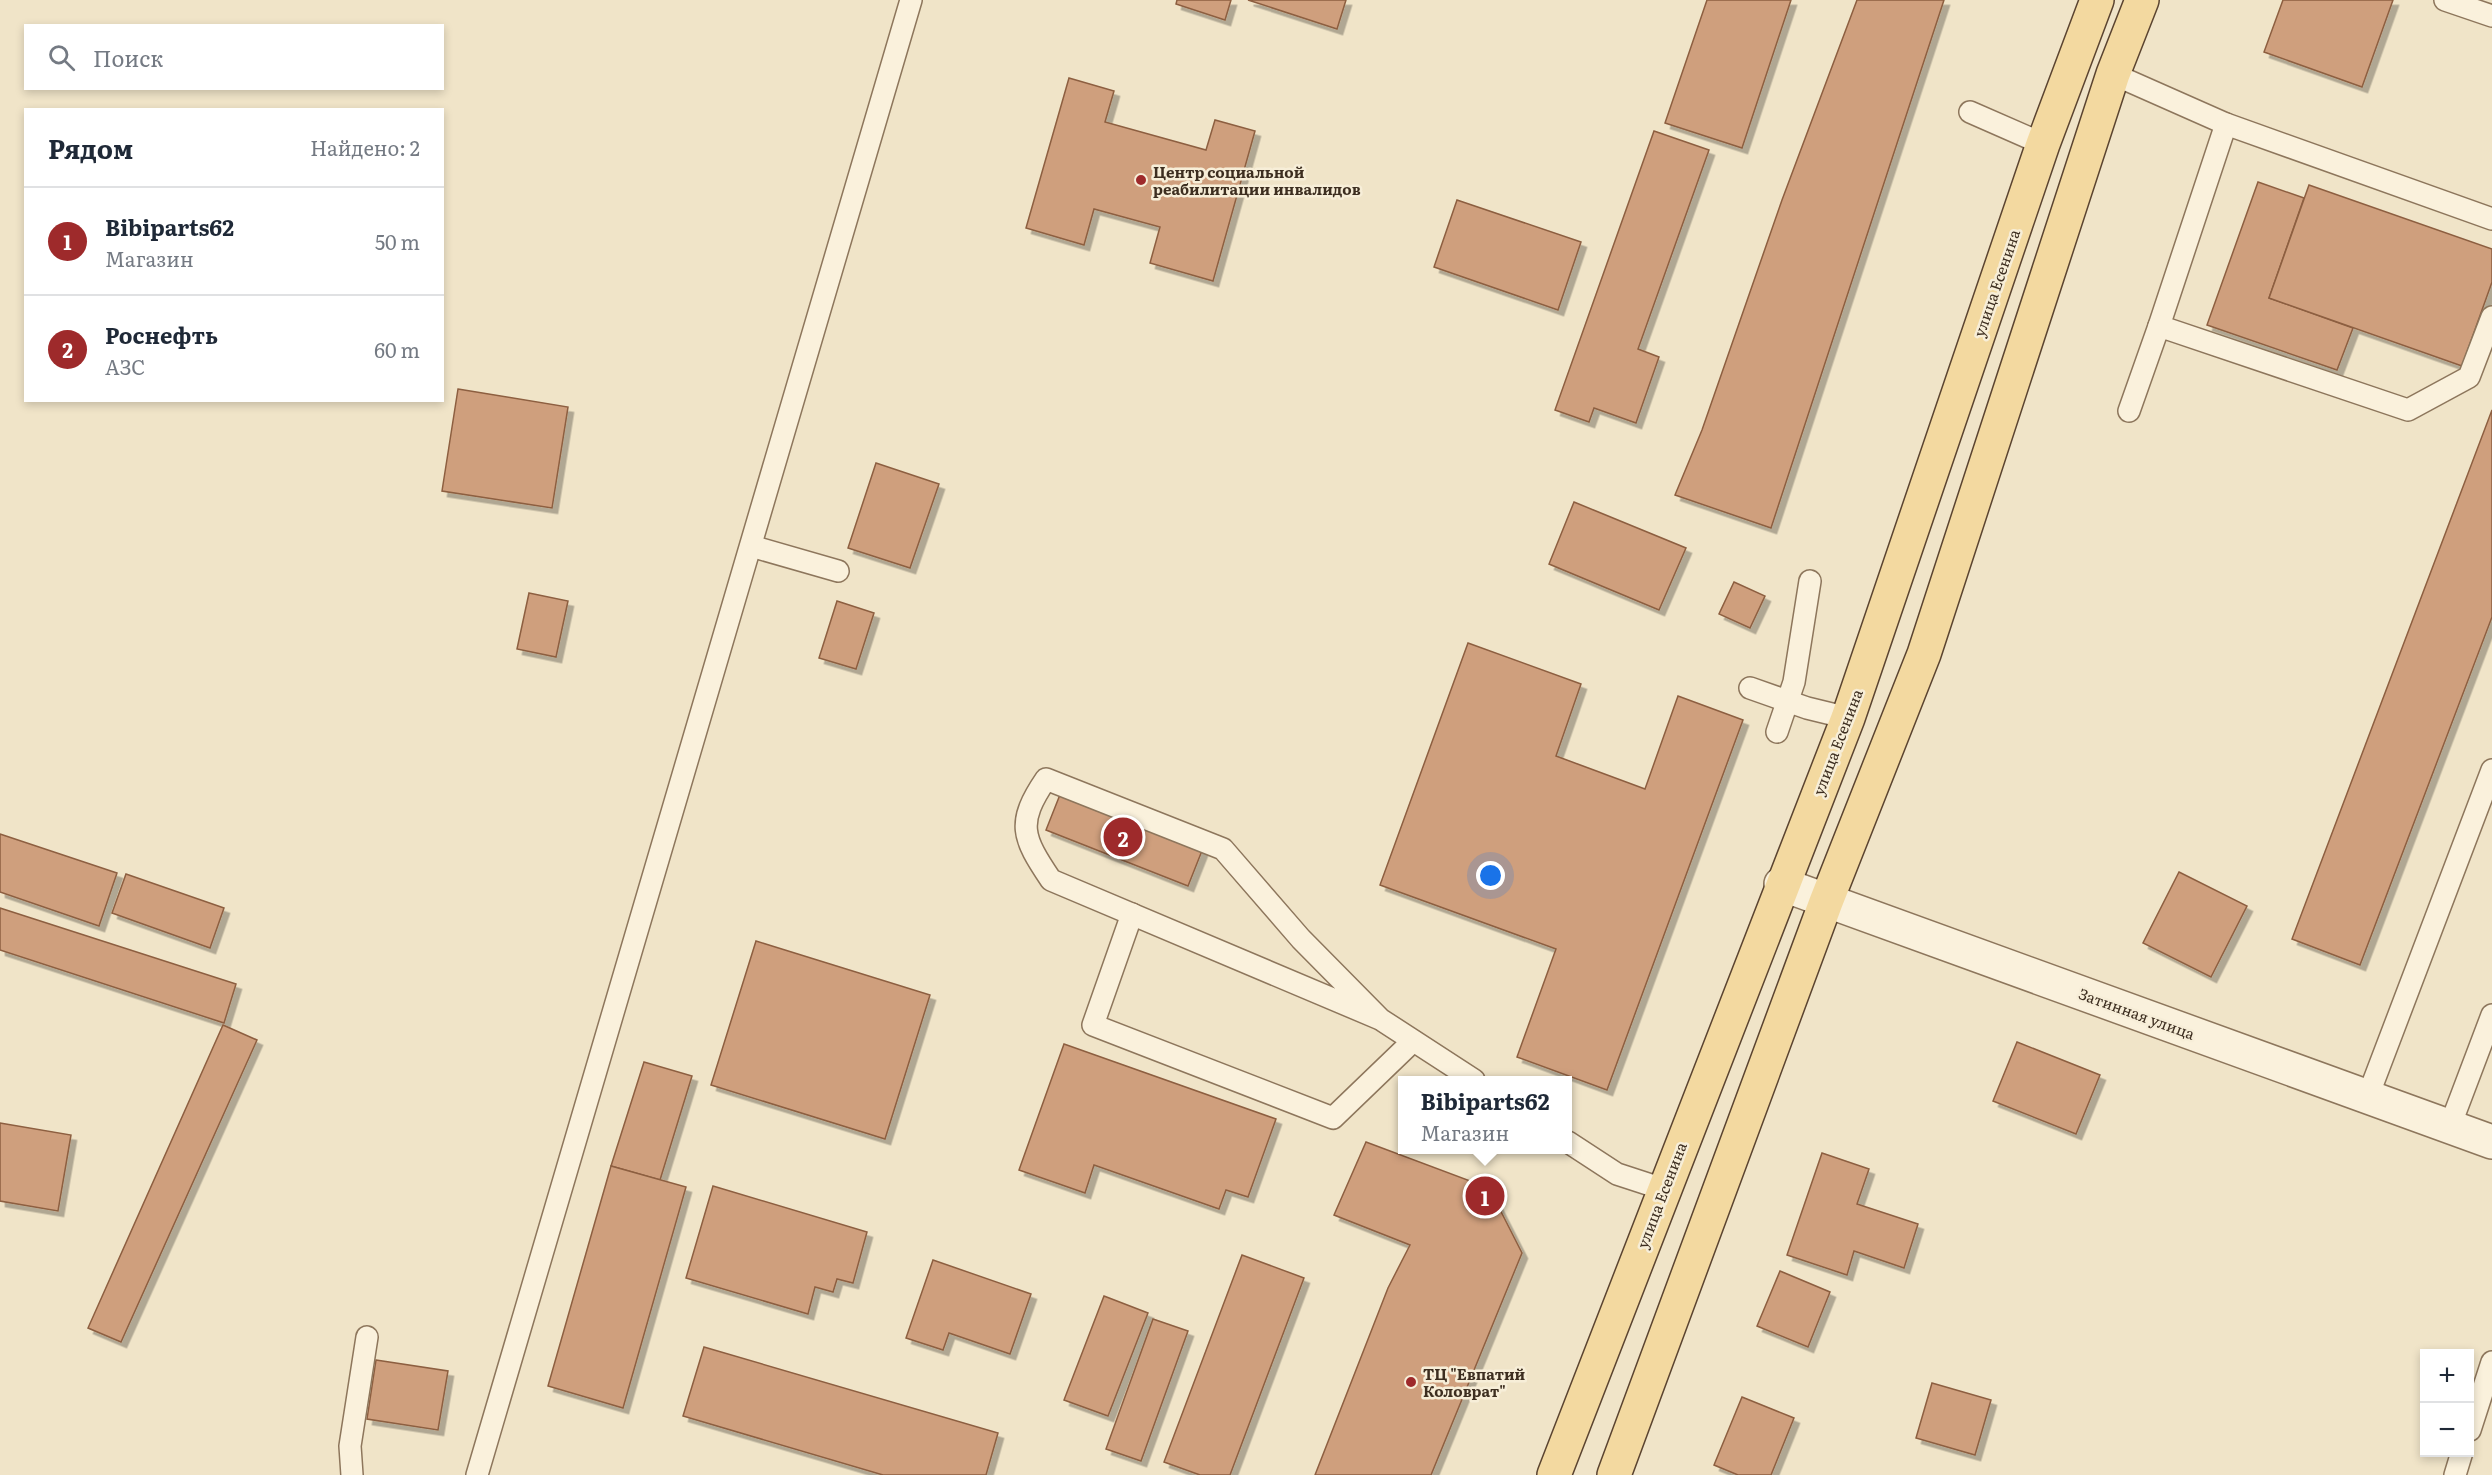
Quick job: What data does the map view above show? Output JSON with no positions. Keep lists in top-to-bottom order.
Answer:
{
  "streets": {
    "main road": ["улица Есенина"],
    "street": ["Затинная улица"]
  },
  "crossings": [
    ["улица Есенина", "Затинная улица"]
  ],
  "places": ["Центр социальной реабилитации инвалидов", "ТЦ \"Евпатий Коловрат\""],
  "page": {
    "search": "Поиск",
    "heading": ["Рядом", "Найдено: 2"],
    "list": [
      {
        "mark": "1",
        "name": "Bibiparts62",
        "note": "Магазин",
        "value": "50 m"
      },
      {
        "mark": "2",
        "name": "Роснефть",
        "note": "АЗС",
        "value": "60 m"
      }
    ],
    "pins": ["2", "1"],
    "popup": ["Bibiparts62", "Магазин"],
    "map_buttons": ["+", "−"]
  }
}
